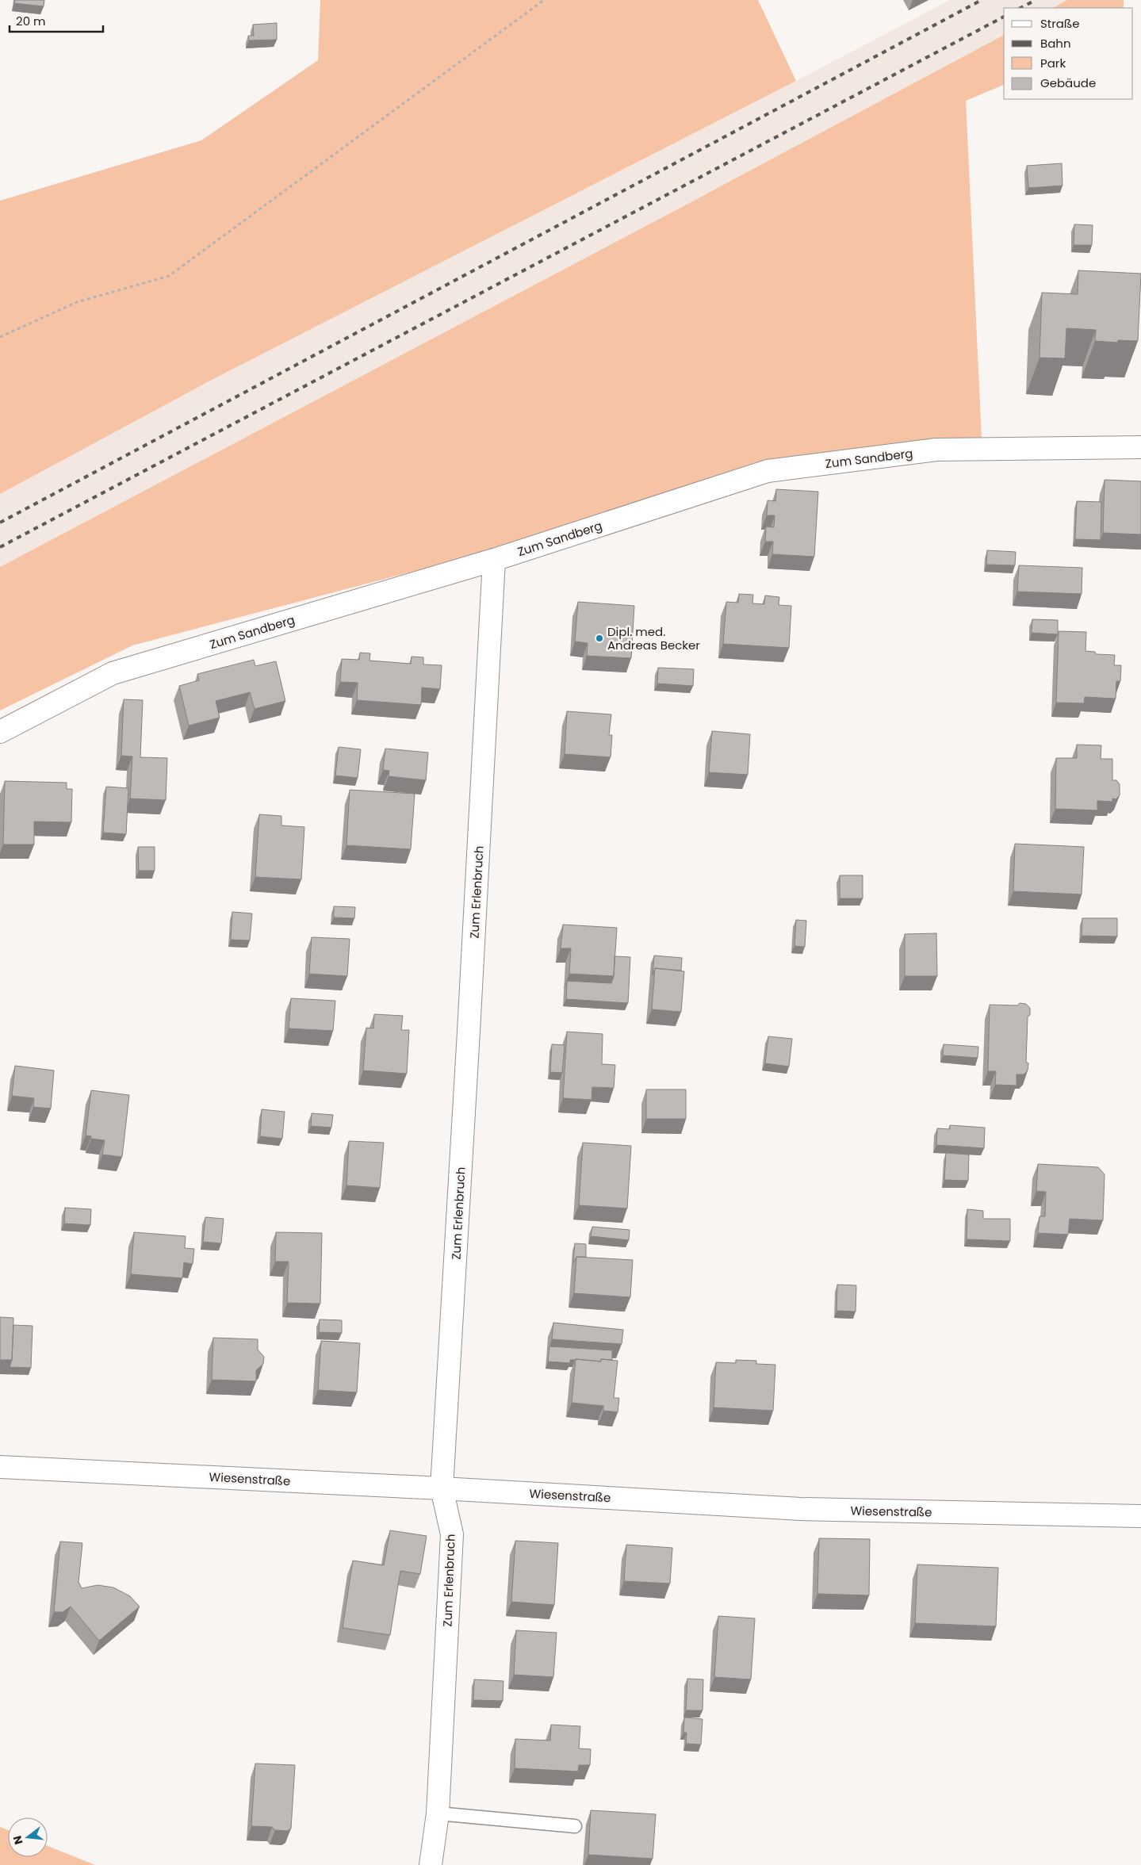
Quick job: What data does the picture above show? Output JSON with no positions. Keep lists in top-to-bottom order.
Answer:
{
  "streets": {
    "street": ["Zum Sandberg", "Zum Erlenbruch", "Wiesenstraße"]
  },
  "crossings": [
    ["Zum Sandberg", "Zum Erlenbruch"],
    ["Zum Erlenbruch", "Wiesenstraße"]
  ],
  "places": ["Dipl. med. Andreas Becker"],
  "legend": [
    "Straße",
    "Bahn",
    "Park",
    "Gebäude"
  ],
  "scale_bar": "20 m",
  "north": "left"
}
